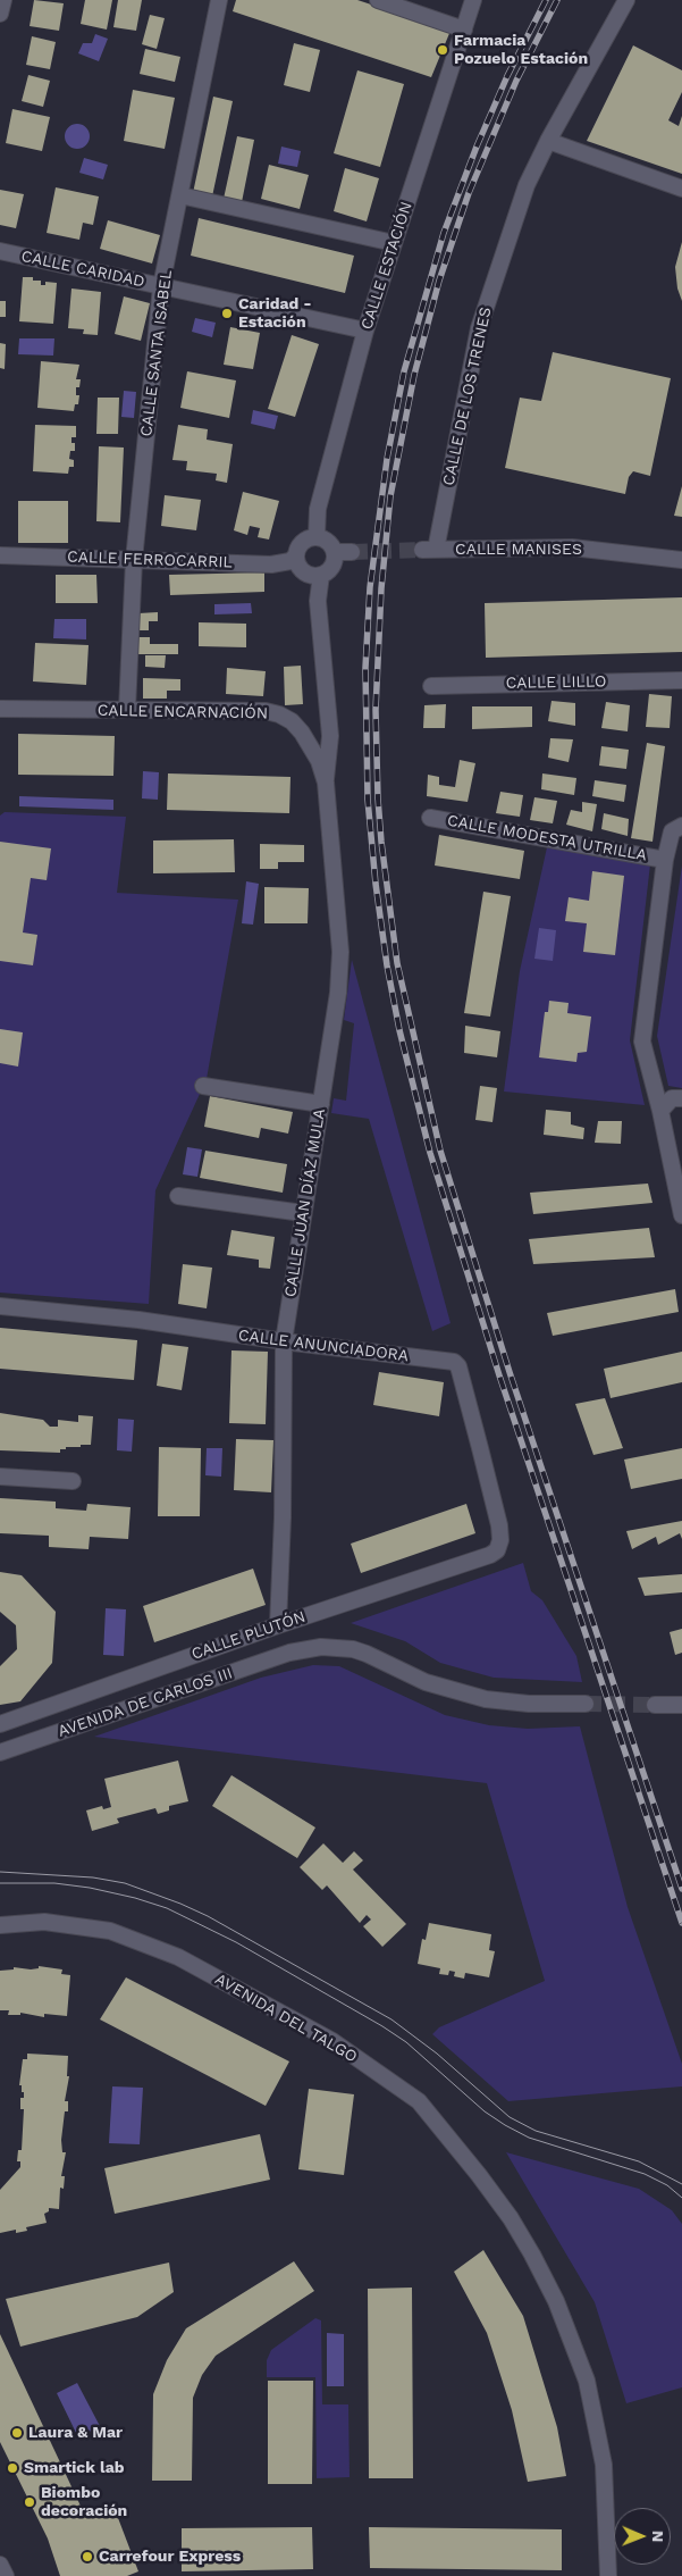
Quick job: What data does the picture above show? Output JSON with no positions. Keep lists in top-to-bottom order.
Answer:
{
  "streets": {
    "street": [
      "CALLE ESTACIÓN",
      "CALLE CARIDAD",
      "CALLE SANTA ISABEL",
      "CALLE DE LOS TRENES",
      "CALLE MANISES",
      "CALLE FERROCARRIL",
      "CALLE LILLO",
      "CALLE ENCARNACIÓN",
      "CALLE MODESTA UTRILLA",
      "CALLE JUAN DÍAZ MULA",
      "CALLE ANUNCIADORA",
      "CALLE PLUTÓN",
      "AVENIDA DE CARLOS III",
      "AVENIDA DEL TALGO"
    ]
  },
  "crossings": [
    ["CALLE ESTACIÓN", "CALLE CARIDAD"],
    ["CALLE ESTACIÓN", "CALLE FERROCARRIL"],
    ["CALLE CARIDAD", "CALLE SANTA ISABEL"],
    ["CALLE SANTA ISABEL", "CALLE FERROCARRIL"],
    ["CALLE SANTA ISABEL", "CALLE ENCARNACIÓN"],
    ["CALLE DE LOS TRENES", "CALLE MANISES"],
    ["CALLE ENCARNACIÓN", "CALLE JUAN DÍAZ MULA"],
    ["CALLE JUAN DÍAZ MULA", "CALLE ANUNCIADORA"],
    ["CALLE JUAN DÍAZ MULA", "CALLE PLUTÓN"],
    ["CALLE ANUNCIADORA", "CALLE PLUTÓN"]
  ],
  "places": [
    "Farmacia Pozuelo Estación",
    "Caridad - Estación",
    "Laura & Mar",
    "Smartick lab",
    "Biombo decoración",
    "Carrefour Express"
  ],
  "north": "right"
}
